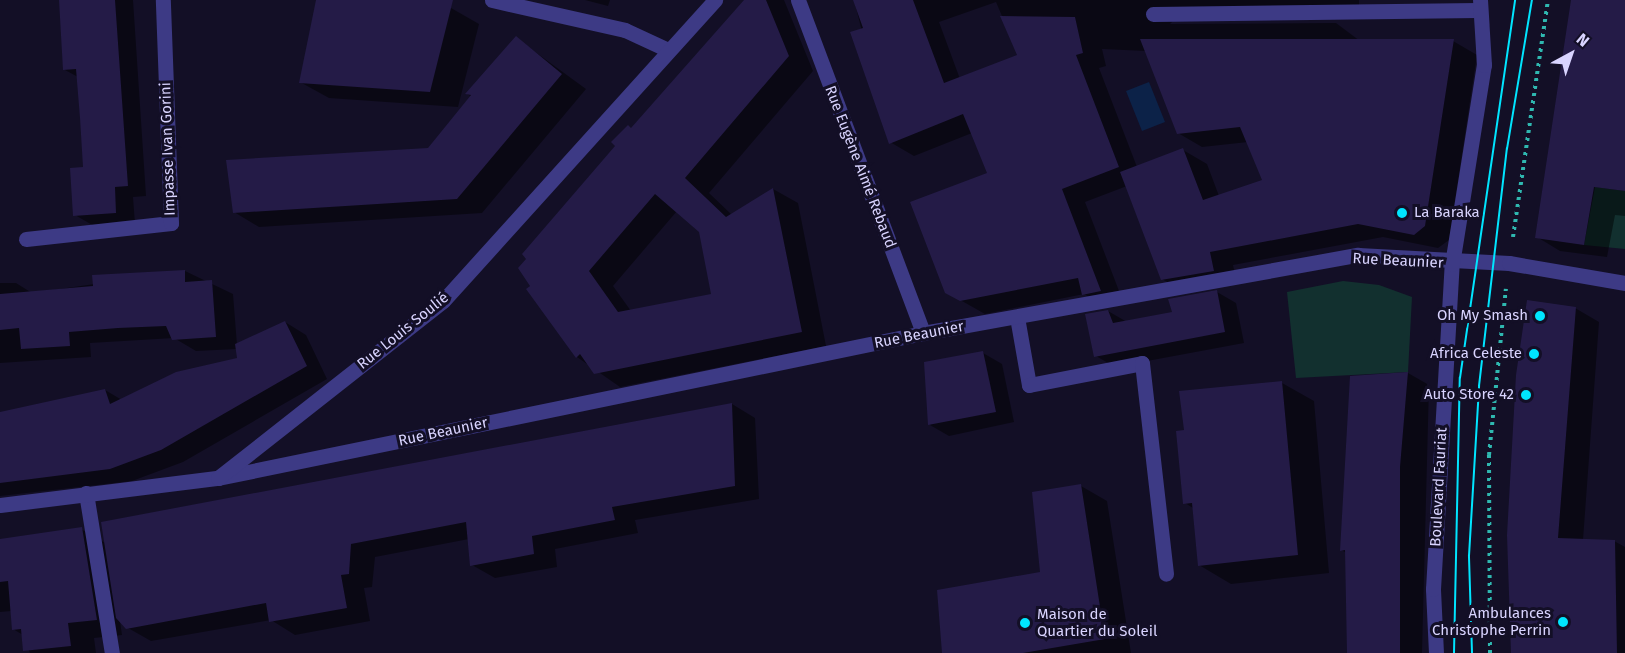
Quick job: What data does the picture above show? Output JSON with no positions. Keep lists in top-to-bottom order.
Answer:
{
  "streets": {
    "street": [
      "Impasse Ivan Gorini",
      "Rue Eugène Aimé Rebaud",
      "Rue Beaunier",
      "Rue Louis Soulié",
      "Boulevard Fauriat"
    ]
  },
  "crossings": [
    ["Rue Eugène Aimé Rebaud", "Rue Beaunier"],
    ["Rue Beaunier", "Rue Louis Soulié"],
    ["Rue Beaunier", "Boulevard Fauriat"]
  ],
  "places": [
    "La Baraka",
    "Oh My Smash",
    "Africa Celeste",
    "Auto Store 42",
    "Ambulances Christophe Perrin",
    "Maison de Quartier du Soleil"
  ],
  "north": "top right"
}
